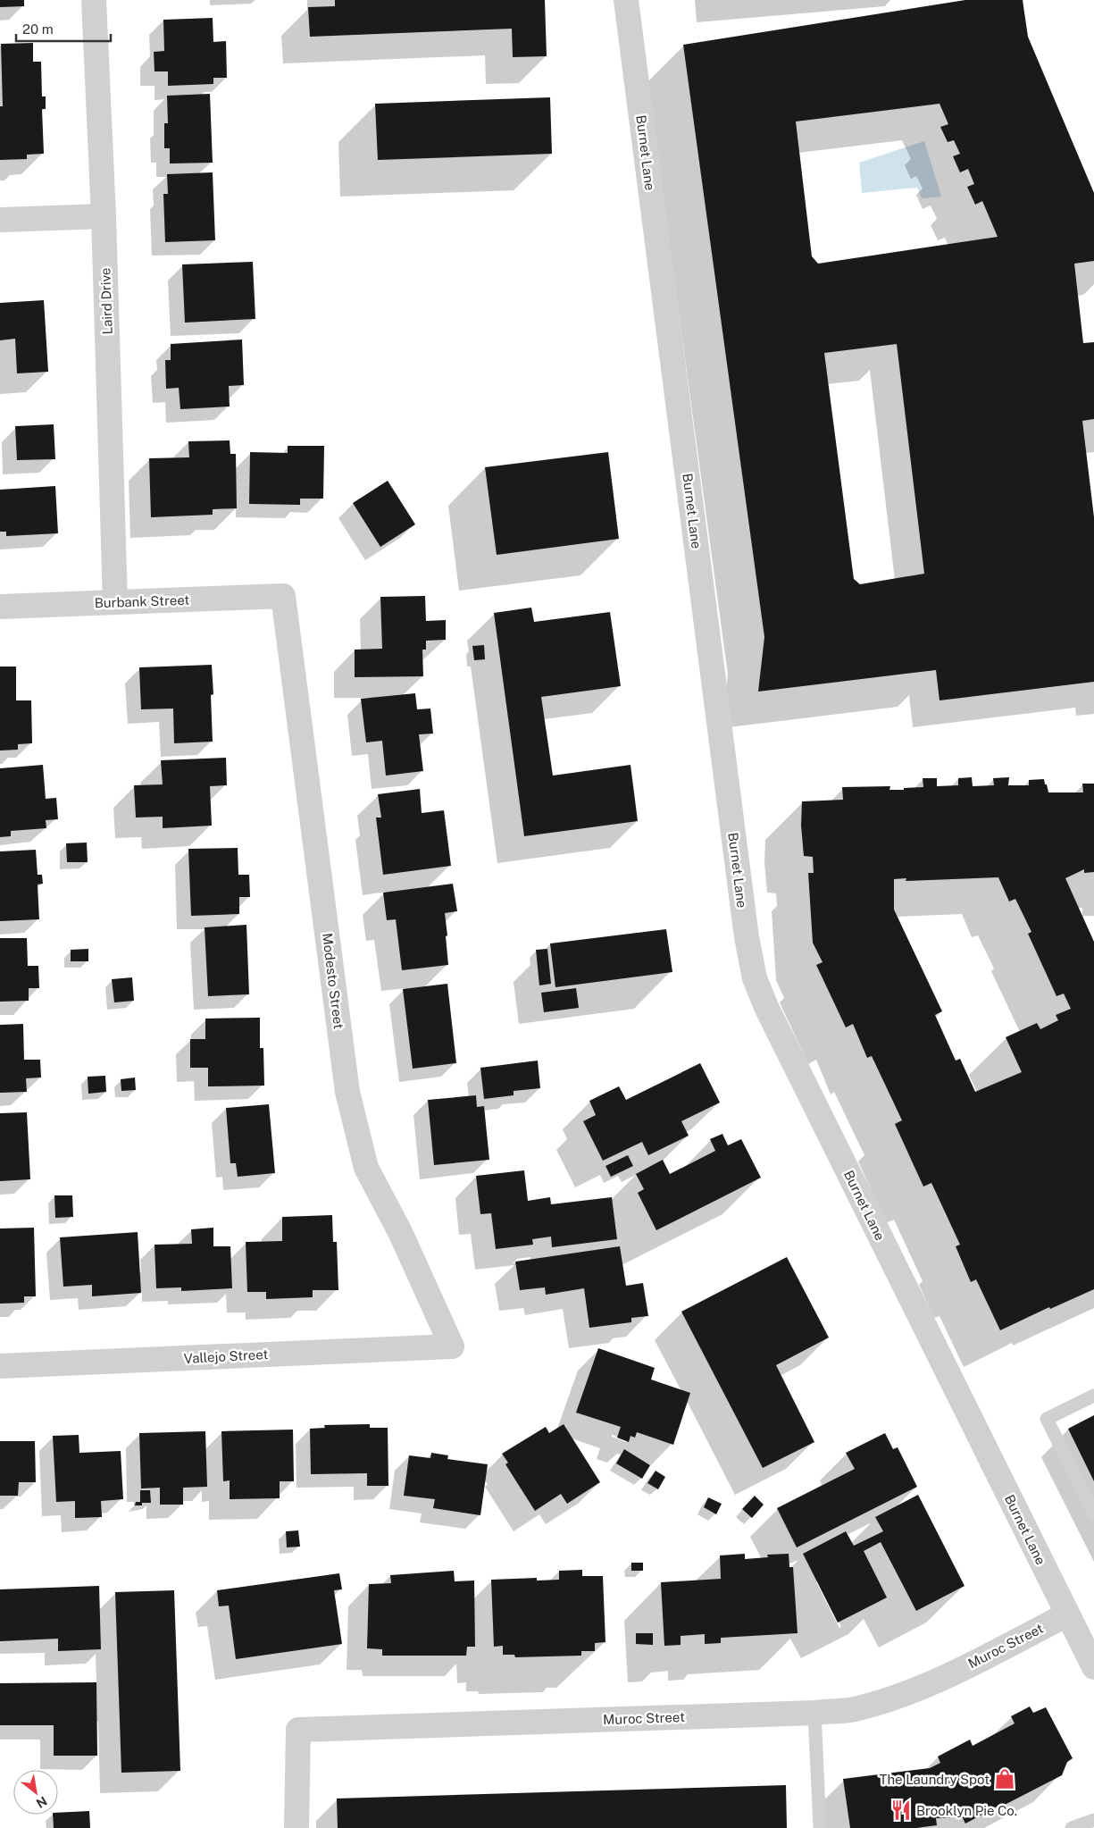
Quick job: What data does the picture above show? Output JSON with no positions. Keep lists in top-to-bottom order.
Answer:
{
  "streets": {
    "street": [
      "Burnet Lane",
      "Laird Drive",
      "Burbank Street",
      "Modesto Street",
      "Vallejo Street",
      "Muroc Street"
    ]
  },
  "crossings": [
    ["Burnet Lane", "Muroc Street"],
    ["Laird Drive", "Burbank Street"],
    ["Burbank Street", "Modesto Street"],
    ["Modesto Street", "Vallejo Street"]
  ],
  "places": {
    "shop": ["The Laundry Spot"],
    "restaurant": ["Brooklyn Pie Co."]
  },
  "scale_bar": "20 m",
  "north": "bottom right"
}
